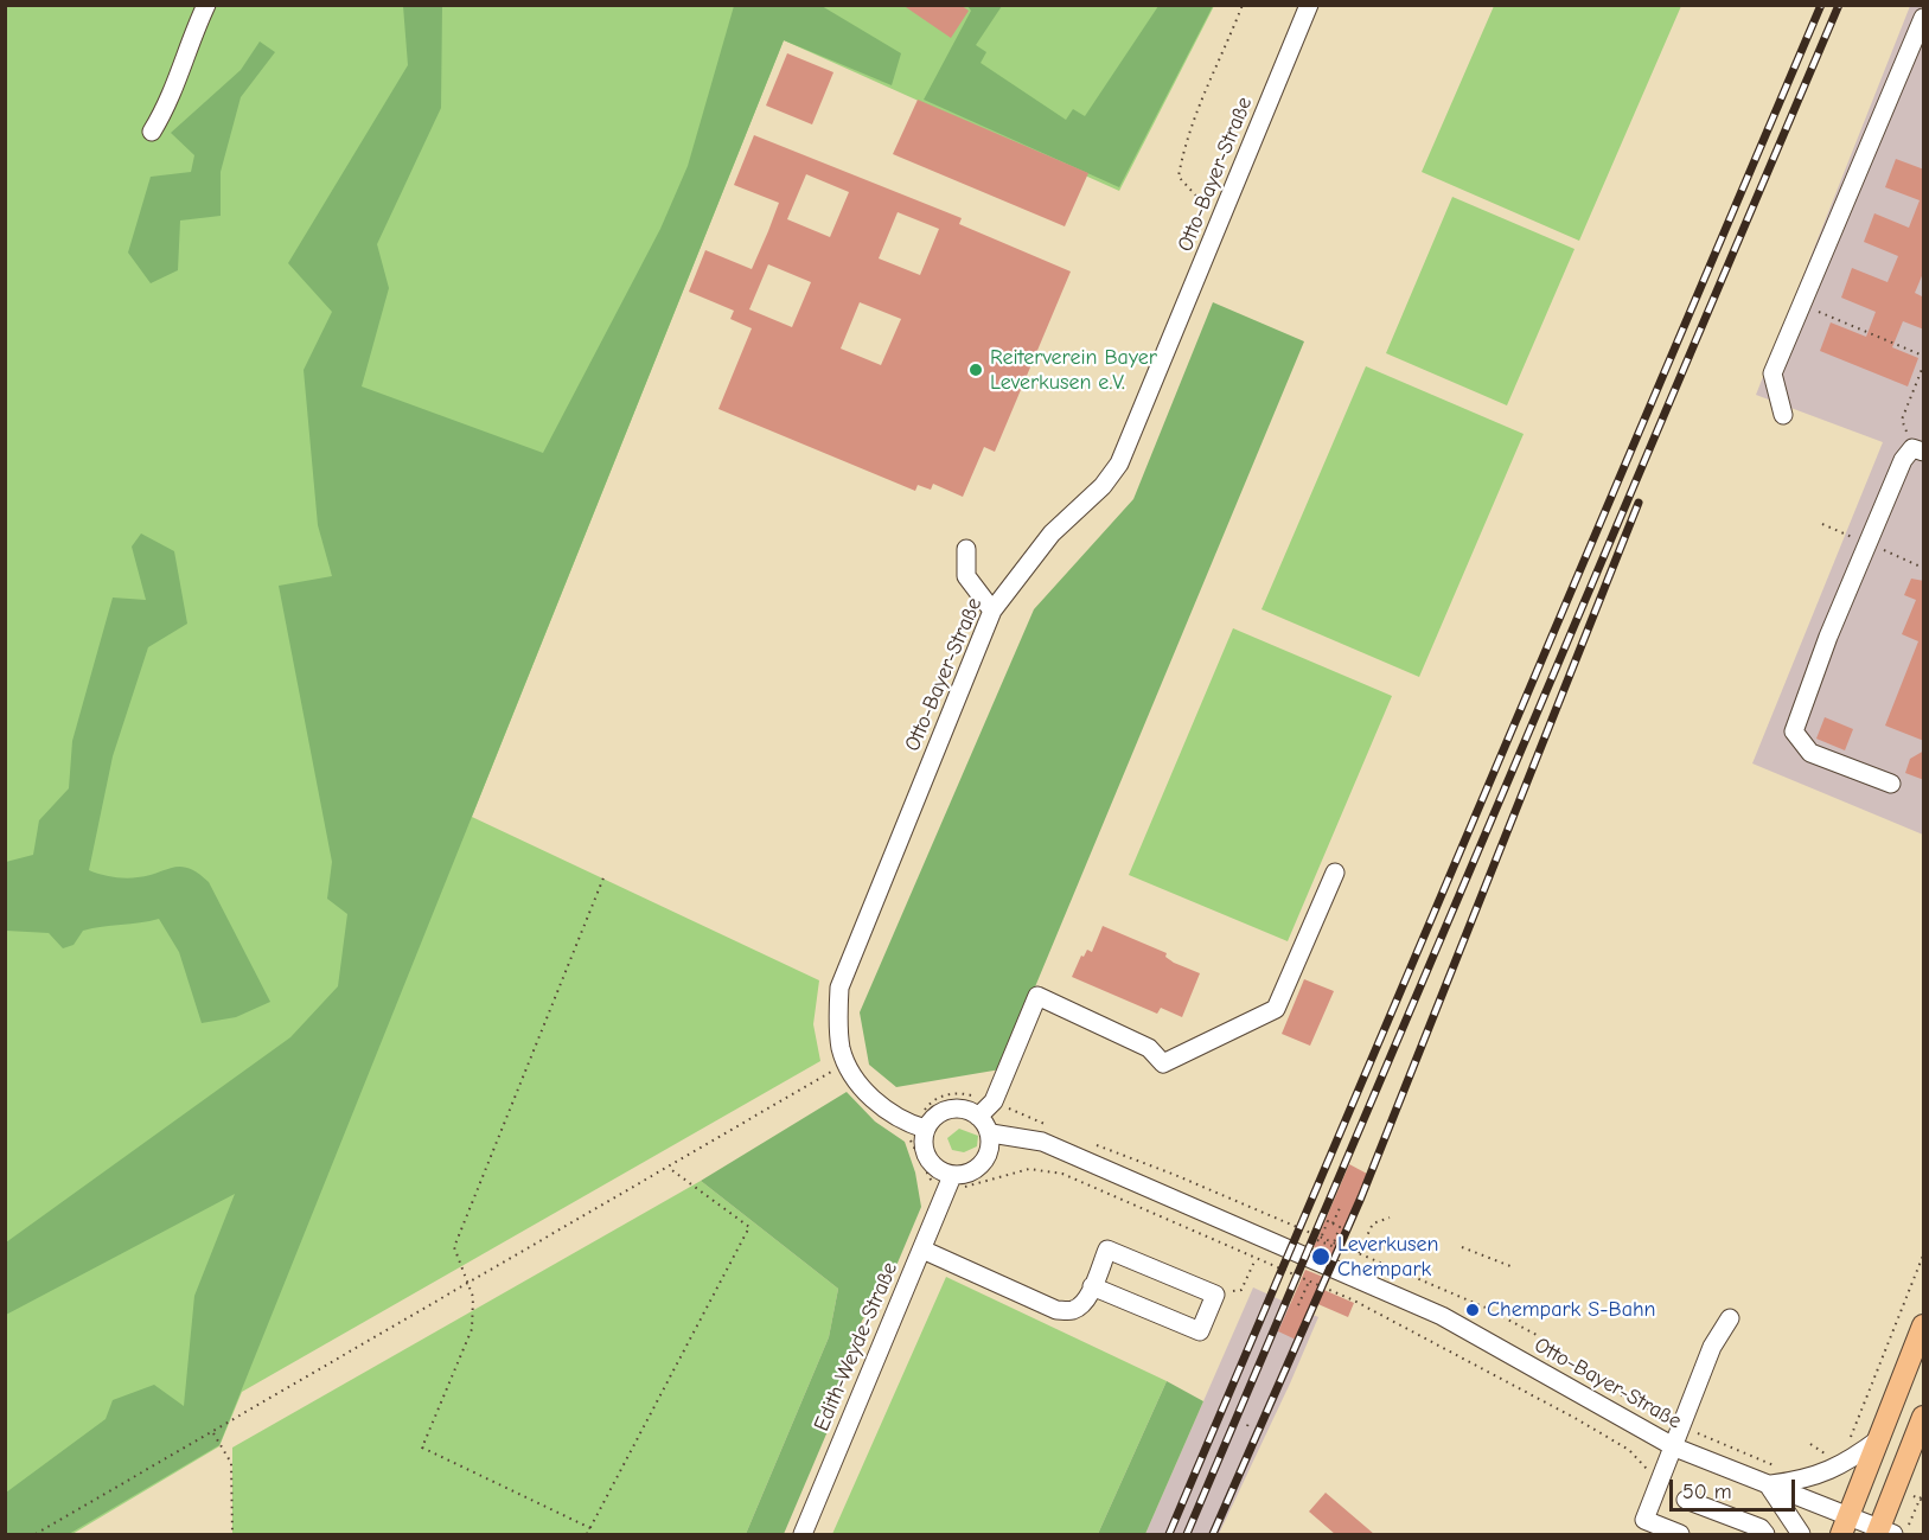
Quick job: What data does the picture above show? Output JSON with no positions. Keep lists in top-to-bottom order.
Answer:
{
  "streets": {
    "street": ["Otto-Bayer-Straße", "Edith-Weyde-Straße"]
  },
  "crossings": [
    ["Otto-Bayer-Straße", "Edith-Weyde-Straße"]
  ],
  "places": ["Reiterverein Bayer Leverkusen e.V.", "Leverkusen Chempark", "Chempark S-Bahn"],
  "scale_bar": "50 m"
}
